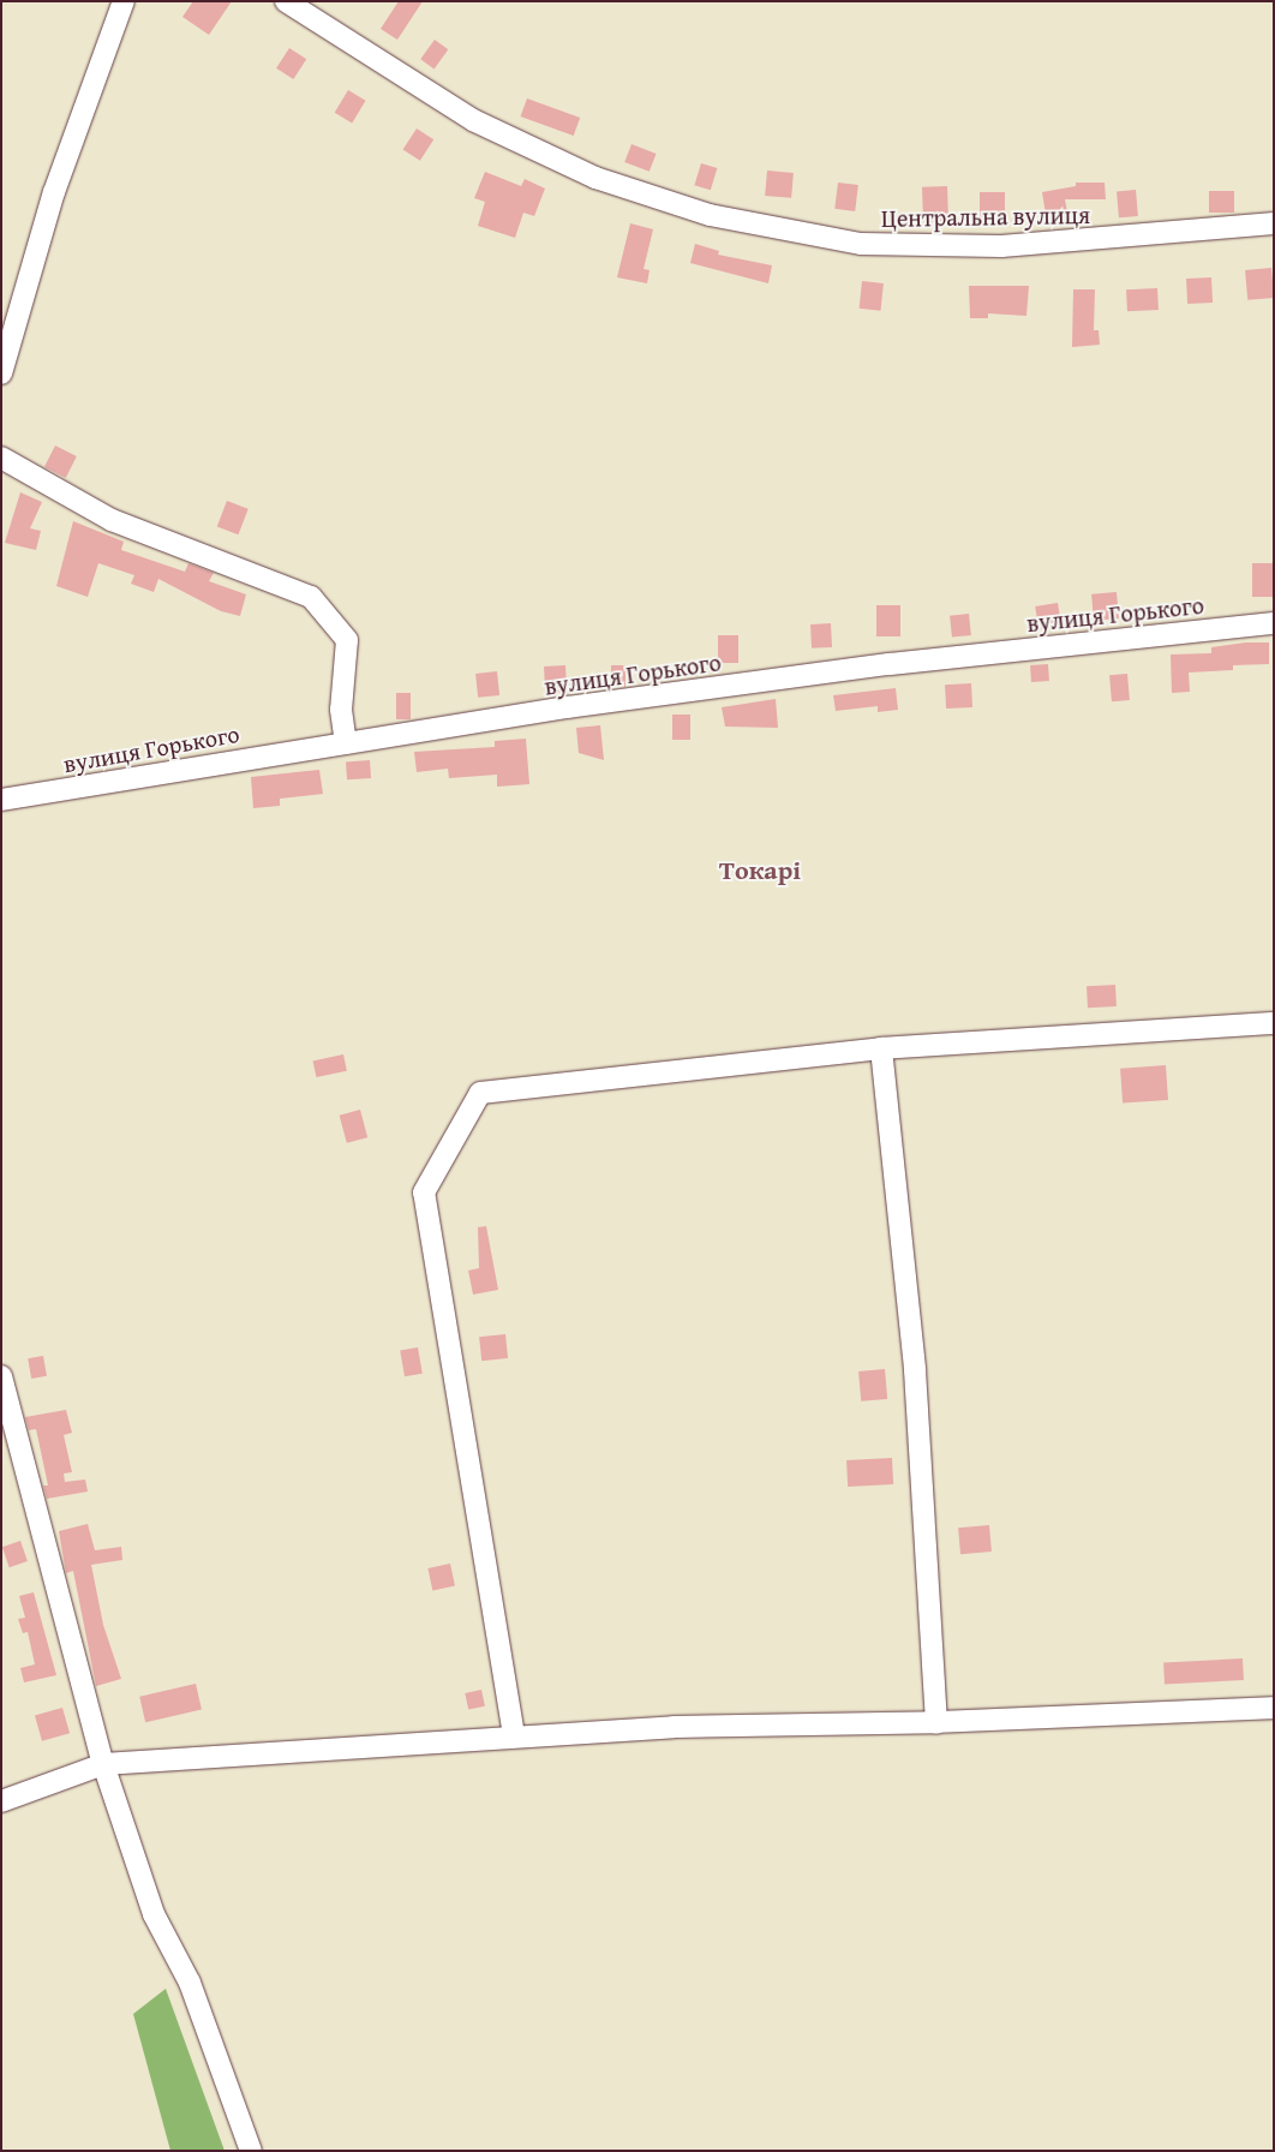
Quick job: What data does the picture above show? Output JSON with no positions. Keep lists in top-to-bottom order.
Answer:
{
  "streets": {
    "street": ["Центральна вулиця", "вулиця Горького"]
  },
  "districts": ["Токарі"]
}
